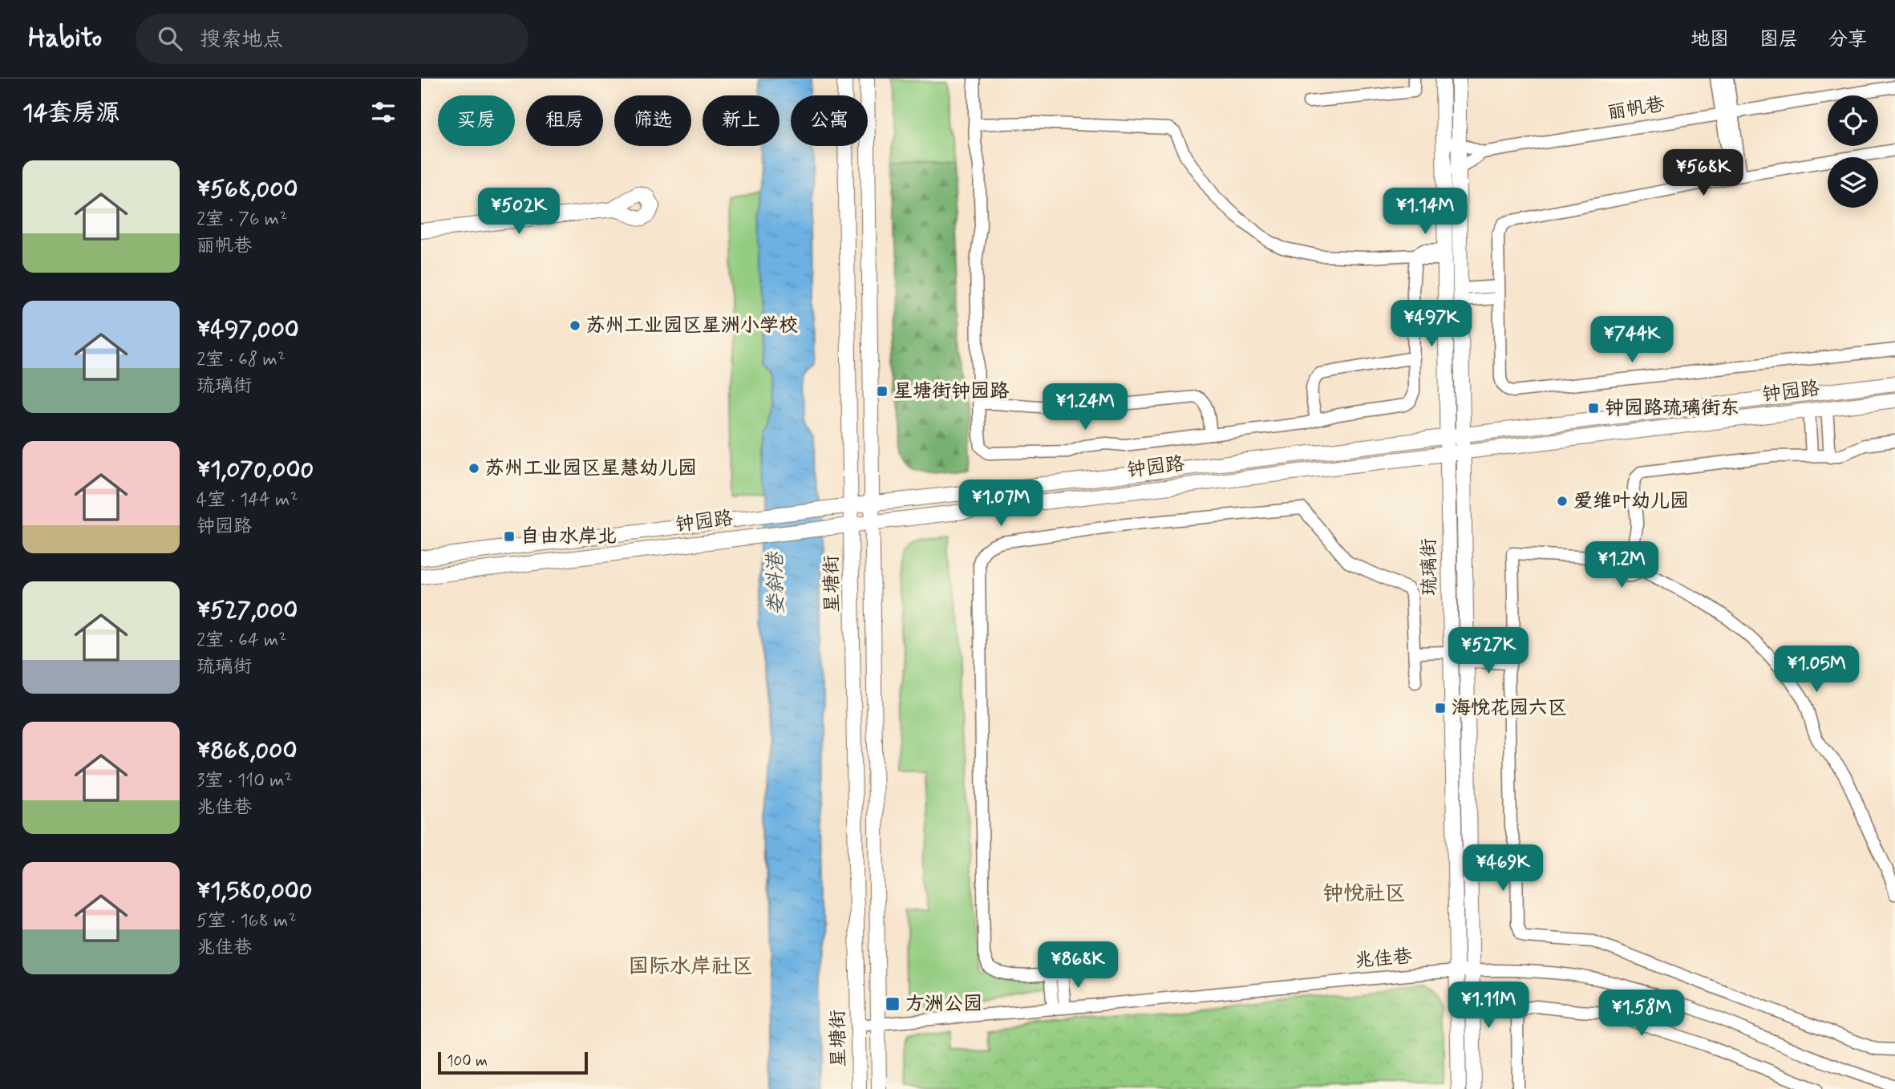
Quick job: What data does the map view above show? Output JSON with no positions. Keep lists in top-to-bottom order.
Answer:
{
  "streets": {
    "main road": ["钟园路", "琉璃街", "星塘街"],
    "street": ["丽帆巷", "兆佳巷"]
  },
  "crossings": [
    ["丽帆巷", "琉璃街"],
    ["钟园路", "琉璃街"],
    ["钟园路", "星塘街"],
    ["琉璃街", "兆佳巷"],
    ["星塘街", "兆佳巷"]
  ],
  "districts": ["钟悦社区", "国际水岸社区"],
  "water": ["娄斜港"],
  "places": {
    "other": ["苏州工业园区星洲小学校", "苏州工业园区星慧幼儿园", "爱维叶幼儿园"],
    "transit": [
      "星塘街钟园路",
      "钟园路琉璃街东",
      "自由水岸北",
      "海悦花园六区",
      "方洲公园"
    ]
  },
  "scale_bar": "100 m",
  "page": {
    "header": "Habito",
    "search": "搜索地点",
    "nav": ["地图", "图层", "分享"],
    "heading": "14套房源",
    "chip": [
      "买房",
      "租房",
      "筛选",
      "新上",
      "公寓"
    ],
    "list": [
      {
        "name": "¥568,000",
        "note": "2室 · 76 m² · 丽帆巷"
      },
      {
        "name": "¥497,000",
        "note": "2室 · 68 m² · 琉璃街"
      },
      {
        "name": "¥1,070,000",
        "note": "4室 · 144 m² · 钟园路"
      },
      {
        "name": "¥527,000",
        "note": "2室 · 64 m² · 琉璃街"
      },
      {
        "name": "¥868,000",
        "note": "3室 · 110 m² · 兆佳巷"
      },
      {
        "name": "¥1,580,000",
        "note": "5室 · 168 m² · 兆佳巷"
      }
    ],
    "price": [
      "¥568K",
      "¥502K",
      "¥1.14M",
      "¥497K",
      "¥744K",
      "¥1.24M",
      "¥1.07M",
      "¥1.2M",
      "¥527K",
      "¥1.05M",
      "¥469K",
      "¥868K",
      "¥1.11M",
      "¥1.58M"
    ],
    "scale": "100 m"
  }
}
